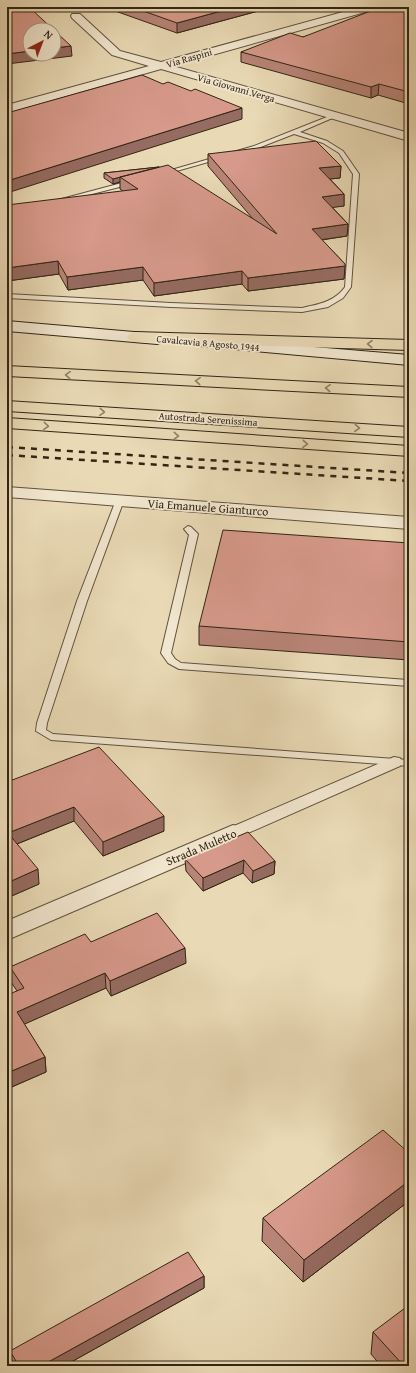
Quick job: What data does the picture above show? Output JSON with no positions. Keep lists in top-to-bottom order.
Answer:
{
  "streets": {
    "highway": ["Autostrada Serenissima"],
    "main road": ["Cavalcavia 8 Agosto 1944"],
    "street": [
      "Via Raspini",
      "Via Giovanni Verga",
      "Via Emanuele Gianturco",
      "Strada Muletto"
    ]
  },
  "crossings": [
    ["Via Raspini", "Via Giovanni Verga"]
  ],
  "north": "top right"
}
